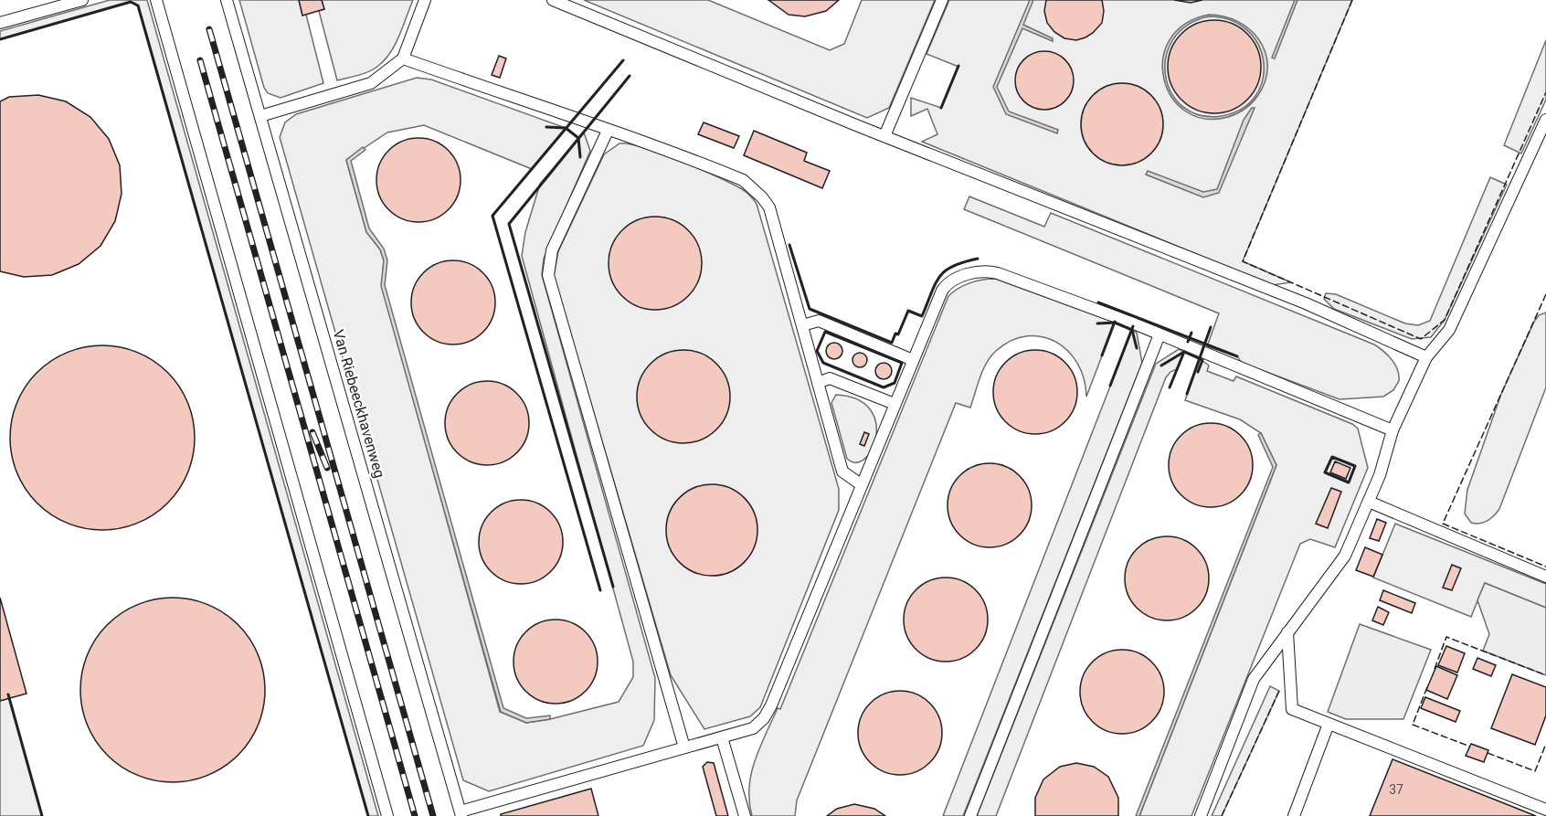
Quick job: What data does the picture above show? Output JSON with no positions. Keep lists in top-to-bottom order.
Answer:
{
  "streets": {
    "lane": ["Van Riebeeckhavenweg"]
  },
  "house_numbers": ["37"]
}
